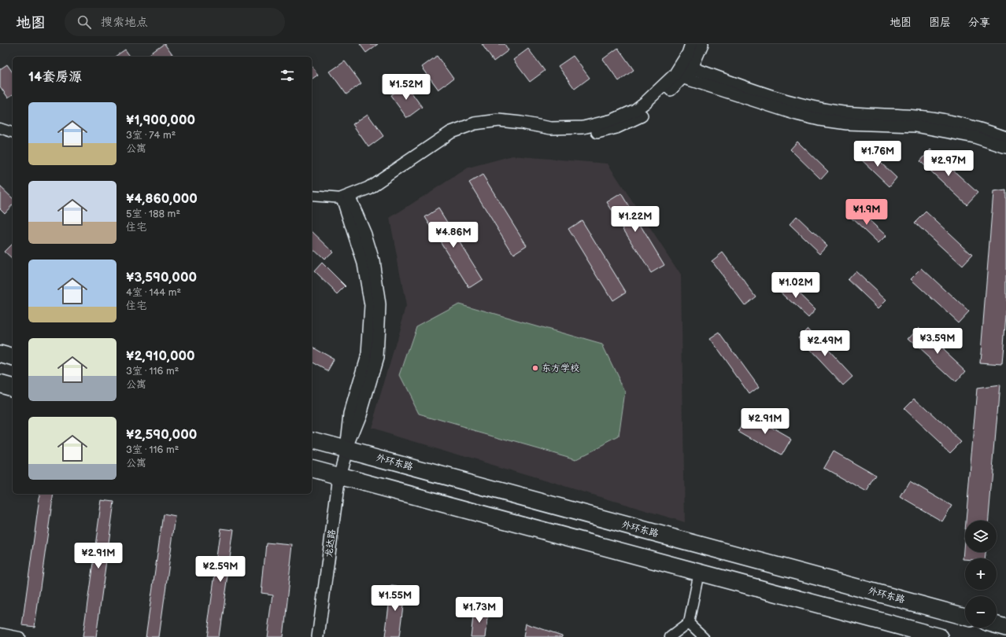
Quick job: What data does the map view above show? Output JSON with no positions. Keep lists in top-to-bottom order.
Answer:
{
  "streets": {
    "highway": ["外环东路"],
    "street": ["龙达路"]
  },
  "crossings": [
    ["外环东路", "龙达路"]
  ],
  "places": ["东方学校"],
  "page": {
    "header": "地图",
    "search": "搜索地点",
    "nav": ["地图", "图层", "分享"],
    "heading": "14套房源",
    "price": [
      "¥1.52M",
      "¥1.76M",
      "¥2.97M",
      "¥1.9M",
      "¥1.22M",
      "¥4.86M",
      "¥1.02M",
      "¥3.59M",
      "¥2.49M",
      "¥2.91M",
      "¥2.91M",
      "¥2.59M",
      "¥1.55M",
      "¥1.73M"
    ],
    "list": [
      {
        "name": "¥1,900,000",
        "note": "3室 · 74 m² · 公寓"
      },
      {
        "name": "¥4,860,000",
        "note": "5室 · 188 m² · 住宅"
      },
      {
        "name": "¥3,590,000",
        "note": "4室 · 144 m² · 住宅"
      },
      {
        "name": "¥2,910,000",
        "note": "3室 · 116 m² · 公寓"
      },
      {
        "name": "¥2,590,000",
        "note": "3室 · 116 m² · 公寓"
      }
    ],
    "map_buttons": ["+", "−"]
  }
}
